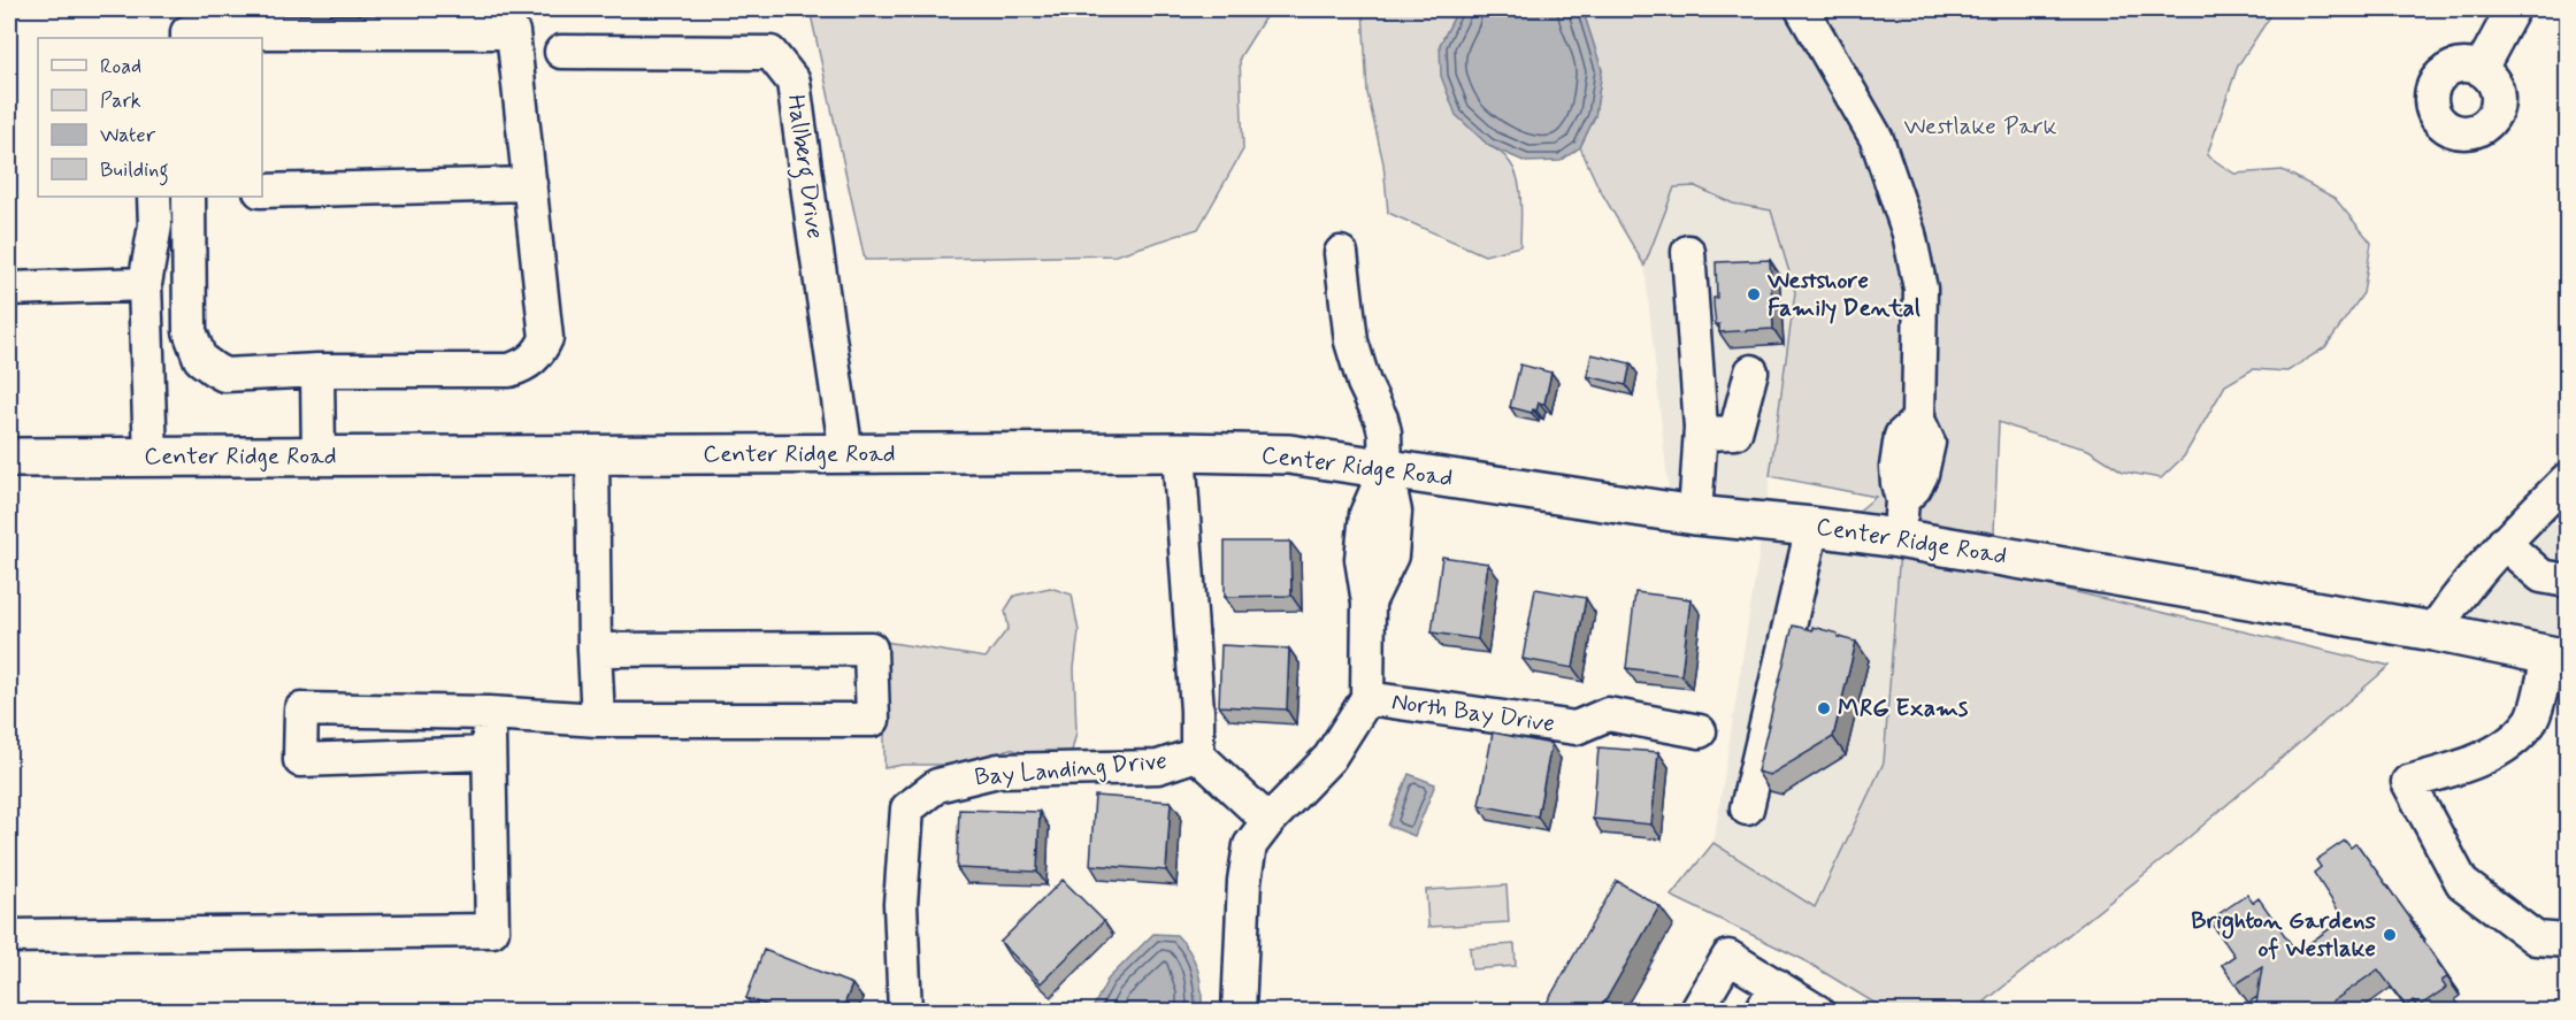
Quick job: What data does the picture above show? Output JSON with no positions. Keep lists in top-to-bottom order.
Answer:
{
  "streets": {
    "main road": ["Center Ridge Road"],
    "street": ["Hallberg Drive", "North Bay Drive", "Bay Landing Drive"]
  },
  "crossings": [
    ["Hallberg Drive", "Center Ridge Road"],
    ["Center Ridge Road", "Bay Landing Drive"]
  ],
  "parks": ["Westlake Park"],
  "places": ["Westshore Family Dental", "MRG Exams", "Brighton Gardens of Westlake"],
  "legend": [
    "Road",
    "Park",
    "Water",
    "Building"
  ]
}
